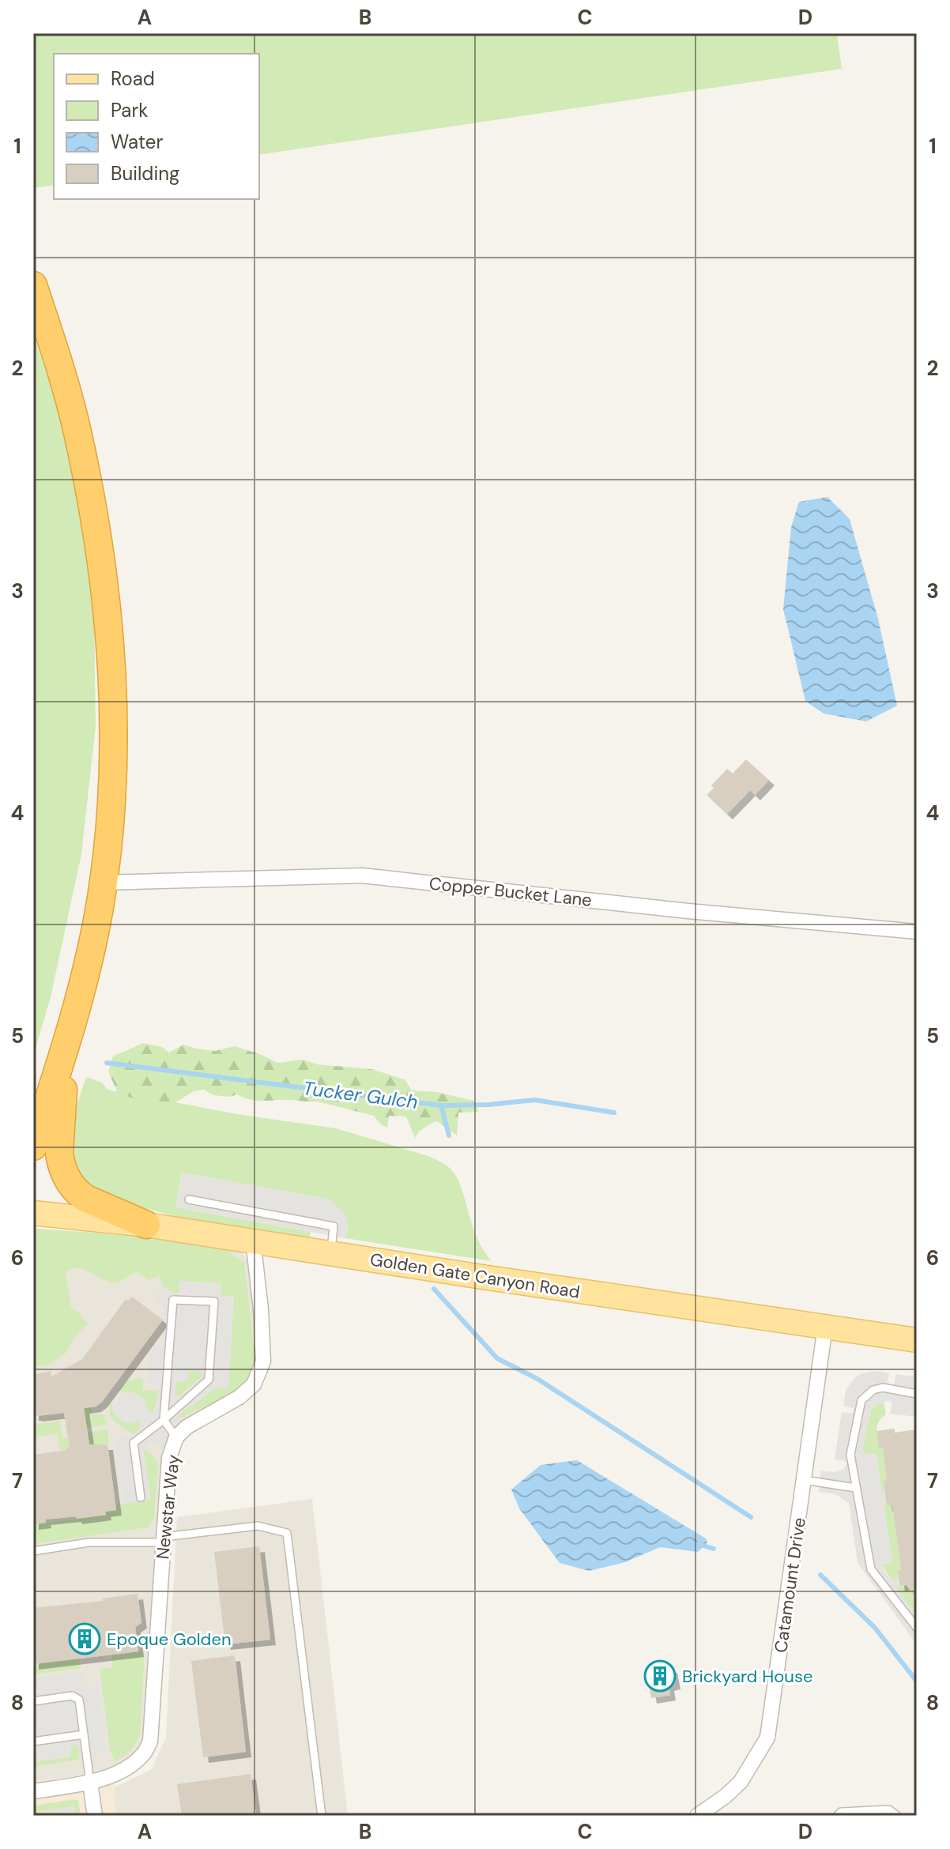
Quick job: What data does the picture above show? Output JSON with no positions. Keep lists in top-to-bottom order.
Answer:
{
  "streets": {
    "main road": ["Golden Gate Canyon Road"],
    "street": ["Copper Bucket Lane", "Newstar Way", "Catamount Drive"]
  },
  "crossings": [
    ["Golden Gate Canyon Road", "Newstar Way"],
    ["Golden Gate Canyon Road", "Catamount Drive"]
  ],
  "water": ["Tucker Gulch"],
  "places": {
    "building": ["Epoque Golden", "Brickyard House"]
  },
  "legend": [
    "Road",
    "Park",
    "Water",
    "Building"
  ],
  "grid": {
    "columns": [
      "A",
      "B",
      "C",
      "D"
    ],
    "rows": [
      "1",
      "2",
      "3",
      "4",
      "5",
      "6",
      "7",
      "8"
    ]
  }
}
